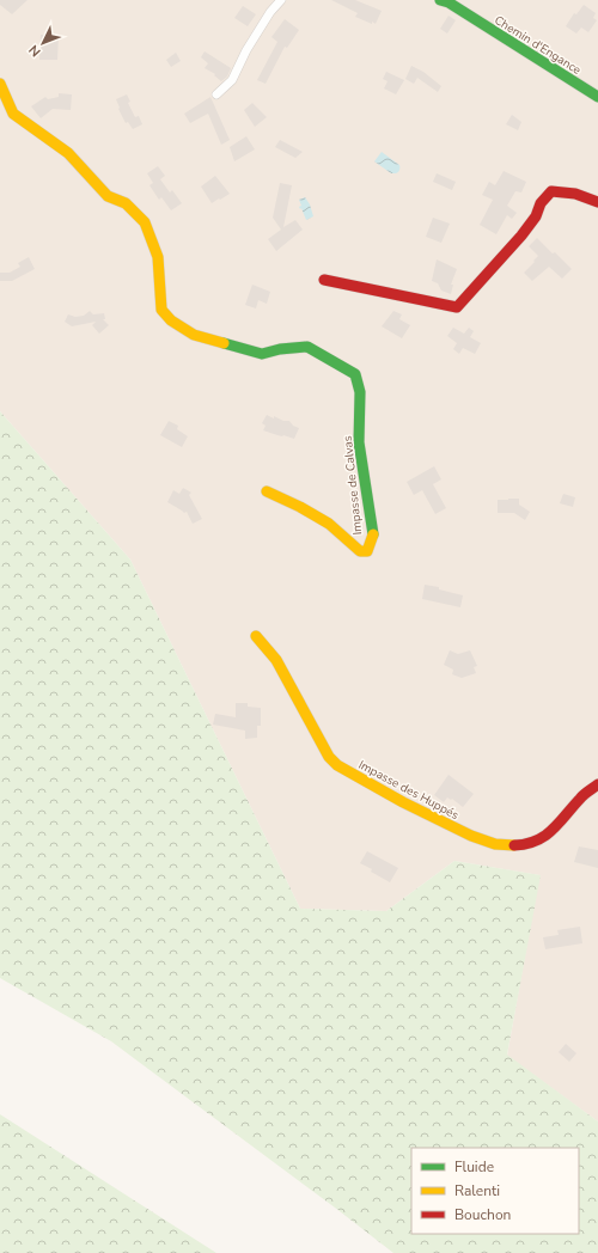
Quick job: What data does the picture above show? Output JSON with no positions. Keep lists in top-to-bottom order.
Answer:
{
  "streets": {
    "street": ["Chemin d'Engance", "Impasse de Calvas", "Impasse des Huppés"]
  },
  "legend": ["Fluide", "Ralenti", "Bouchon"],
  "north": "bottom left"
}
